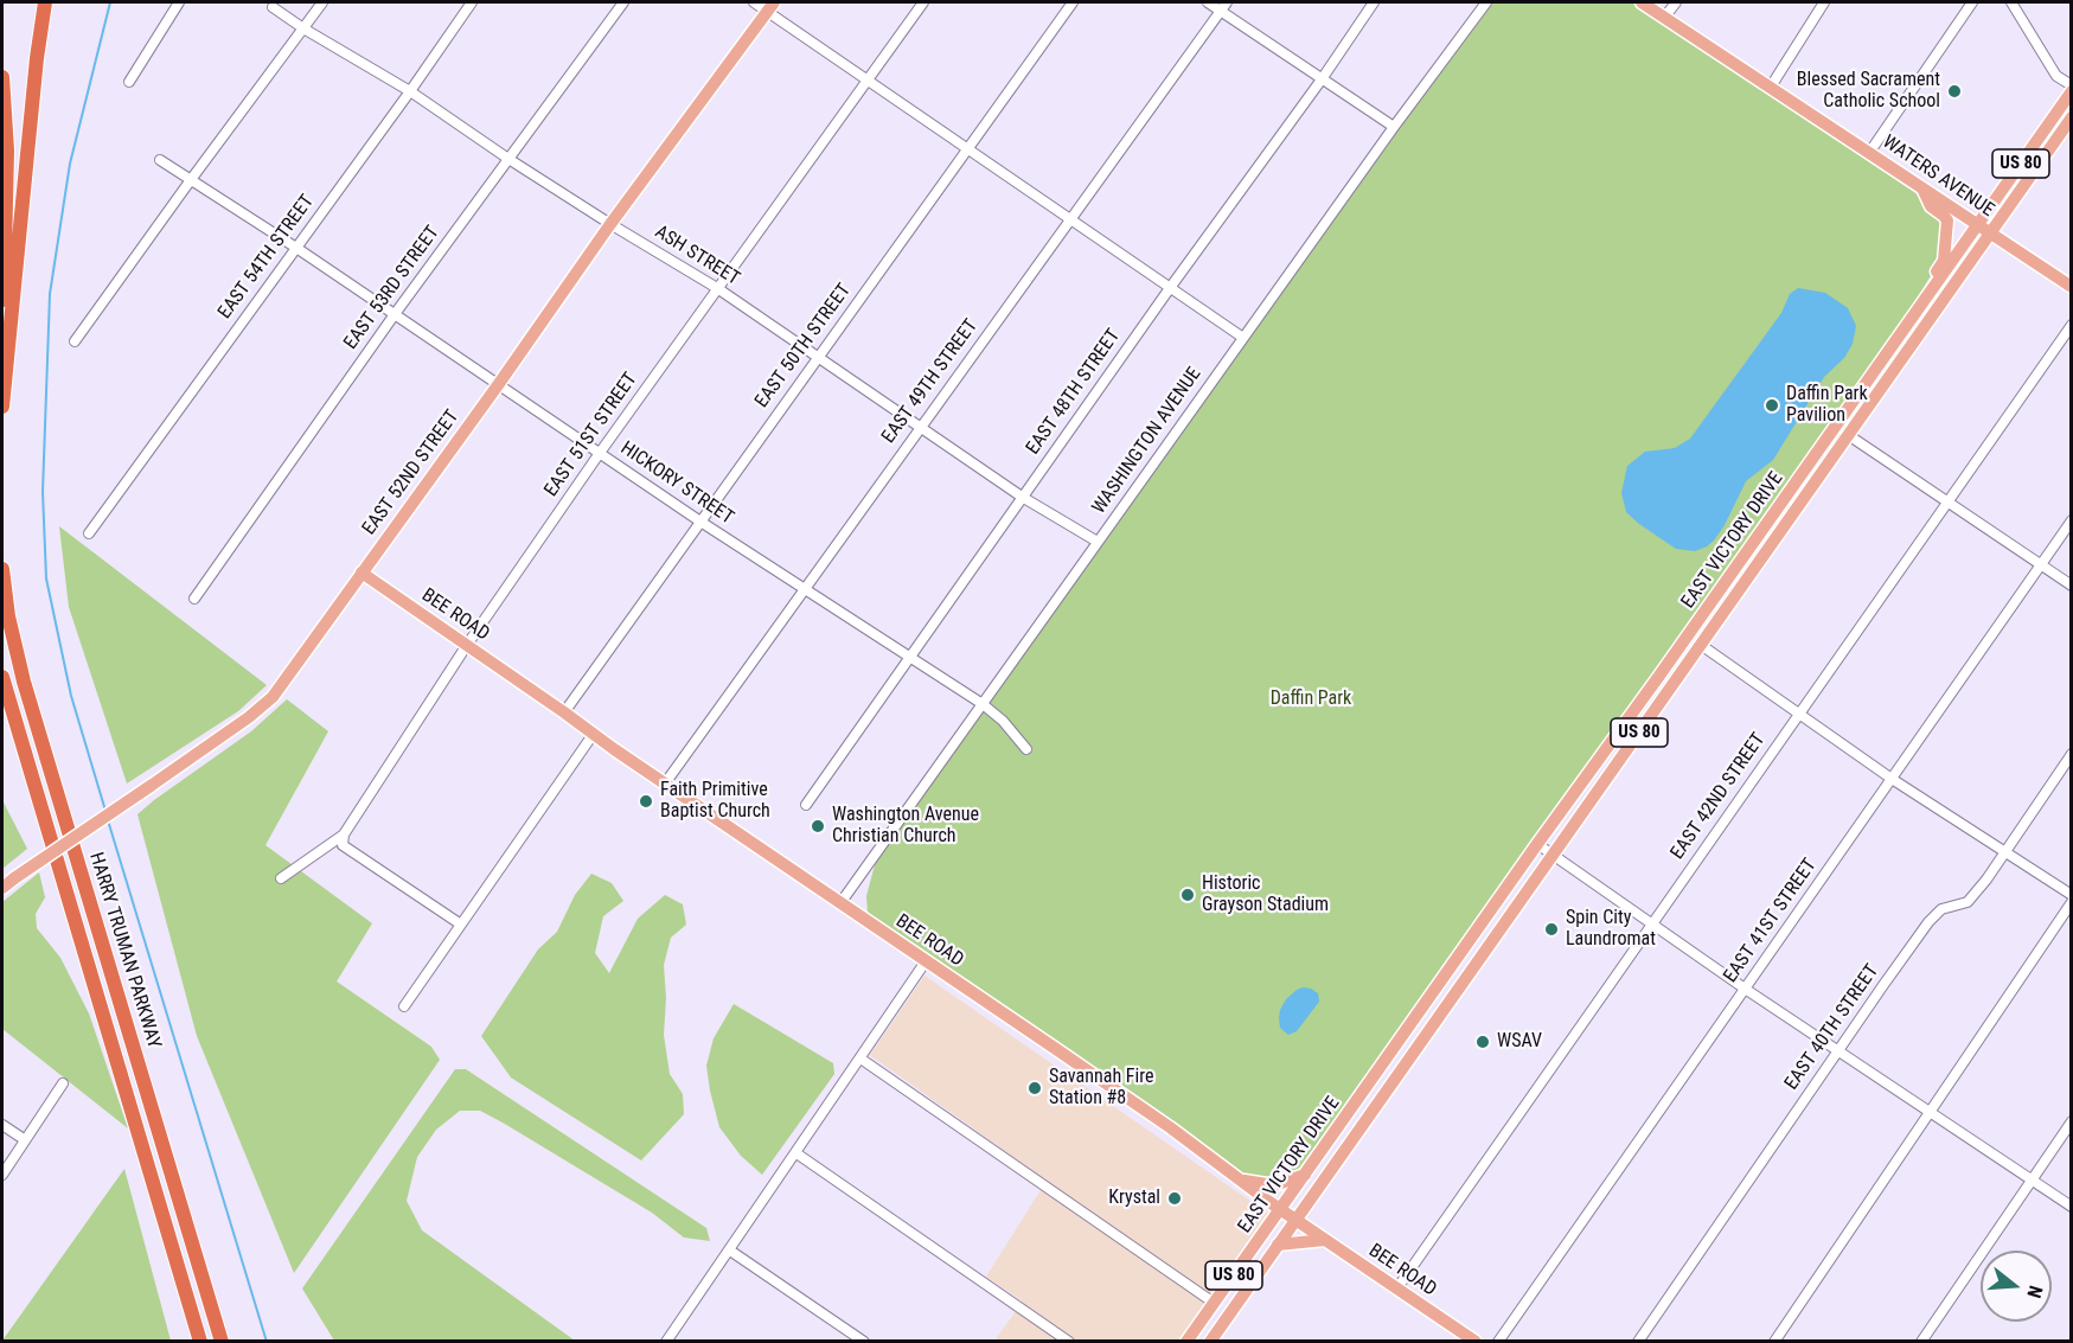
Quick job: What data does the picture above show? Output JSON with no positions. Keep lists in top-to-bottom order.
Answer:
{
  "streets": {
    "highway": ["HARRY TRUMAN PARKWAY"],
    "main road": [
      "US 80",
      "WATERS AVENUE",
      "EAST 52ND STREET",
      "EAST VICTORY DRIVE",
      "BEE ROAD"
    ],
    "street": [
      "ASH STREET",
      "EAST 54TH STREET",
      "EAST 53RD STREET",
      "EAST 50TH STREET",
      "EAST 49TH STREET",
      "EAST 48TH STREET",
      "EAST 51ST STREET",
      "WASHINGTON AVENUE",
      "HICKORY STREET",
      "EAST 42ND STREET",
      "EAST 41ST STREET",
      "EAST 40TH STREET"
    ]
  },
  "crossings": [
    ["WATERS AVENUE", "EAST VICTORY DRIVE"],
    ["ASH STREET", "EAST 54TH STREET"],
    ["ASH STREET", "EAST 53RD STREET"],
    ["ASH STREET", "EAST 50TH STREET"],
    ["ASH STREET", "EAST 49TH STREET"],
    ["ASH STREET", "EAST 48TH STREET"],
    ["ASH STREET", "EAST 51ST STREET"],
    ["ASH STREET", "WASHINGTON AVENUE"],
    ["ASH STREET", "EAST 52ND STREET"],
    ["EAST 54TH STREET", "HICKORY STREET"],
    ["EAST 53RD STREET", "HICKORY STREET"],
    ["EAST 50TH STREET", "HICKORY STREET"],
    ["EAST 50TH STREET", "BEE ROAD"],
    ["EAST 49TH STREET", "HICKORY STREET"],
    ["EAST 49TH STREET", "BEE ROAD"],
    ["EAST 48TH STREET", "HICKORY STREET"],
    ["EAST 51ST STREET", "HICKORY STREET"],
    ["EAST 51ST STREET", "BEE ROAD"],
    ["WASHINGTON AVENUE", "HICKORY STREET"],
    ["WASHINGTON AVENUE", "BEE ROAD"],
    ["EAST 52ND STREET", "HICKORY STREET"],
    ["EAST 52ND STREET", "BEE ROAD"],
    ["EAST VICTORY DRIVE", "BEE ROAD"],
    ["BEE ROAD", "EAST 42ND STREET"]
  ],
  "parks": ["Daffin Park"],
  "places": [
    "Blessed Sacrament Catholic School",
    "Daffin Park Pavilion",
    "Faith Primitive Baptist Church",
    "Washington Avenue Christian Church",
    "Historic Grayson Stadium",
    "Spin City Laundromat",
    "WSAV",
    "Savannah Fire Station #8",
    "Krystal"
  ],
  "north": "right"
}
